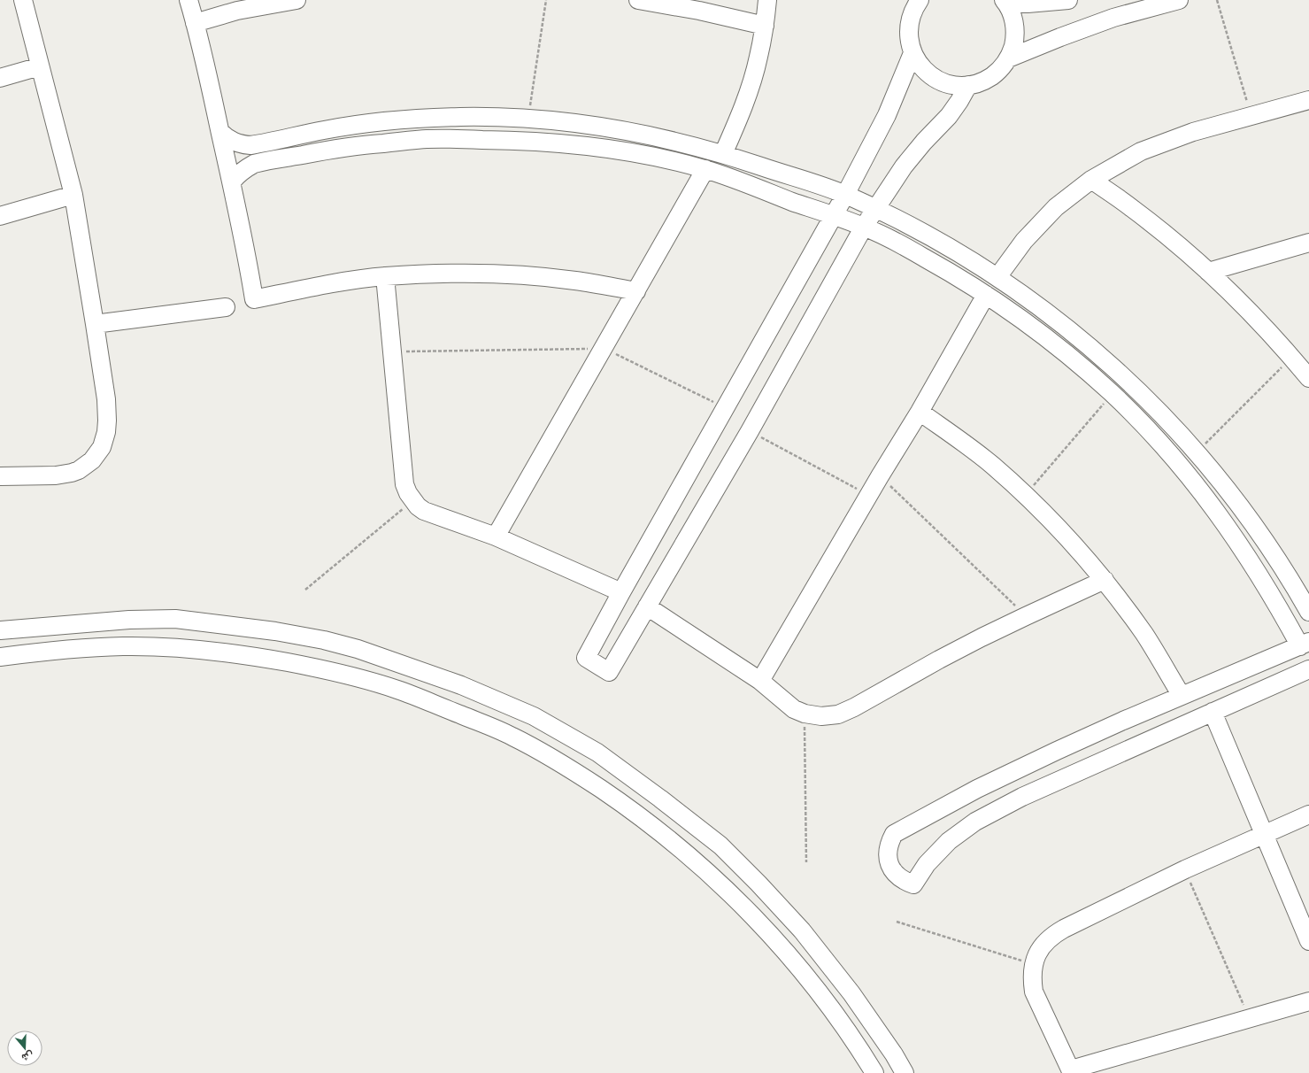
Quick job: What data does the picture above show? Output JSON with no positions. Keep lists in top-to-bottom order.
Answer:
{
  "north": "bottom"
}
